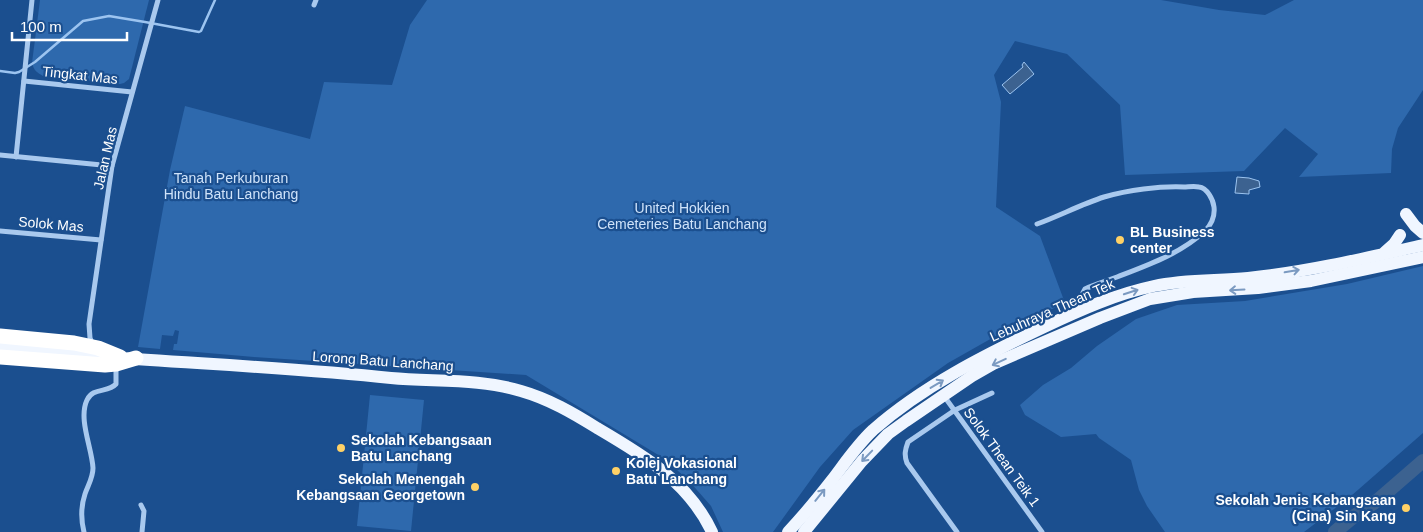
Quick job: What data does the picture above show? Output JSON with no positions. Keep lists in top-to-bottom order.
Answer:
{
  "streets": {
    "main road": ["Lebuhraya Thean Tek", "Lorong Batu Lanchang"],
    "street": [
      "Tingkat Mas",
      "Jalan Mas",
      "Solok Mas",
      "Solok Thean Teik 1"
    ]
  },
  "crossings": [
    ["Tingkat Mas", "Jalan Mas"],
    ["Jalan Mas", "Solok Mas"],
    ["Lebuhraya Thean Tek", "Solok Thean Teik 1"]
  ],
  "parks": ["Tanah Perkuburan Hindu Batu Lanchang", "United Hokkien Cemeteries Batu Lanchang"],
  "places": [
    "BL Business center",
    "Sekolah Kebangsaan Batu Lanchang",
    "Kolej Vokasional Batu Lanchang",
    "Sekolah Menengah Kebangsaan Georgetown",
    "Sekolah Jenis Kebangsaan (Cina) Sin Kang"
  ],
  "scale_bar": "100 m"
}
